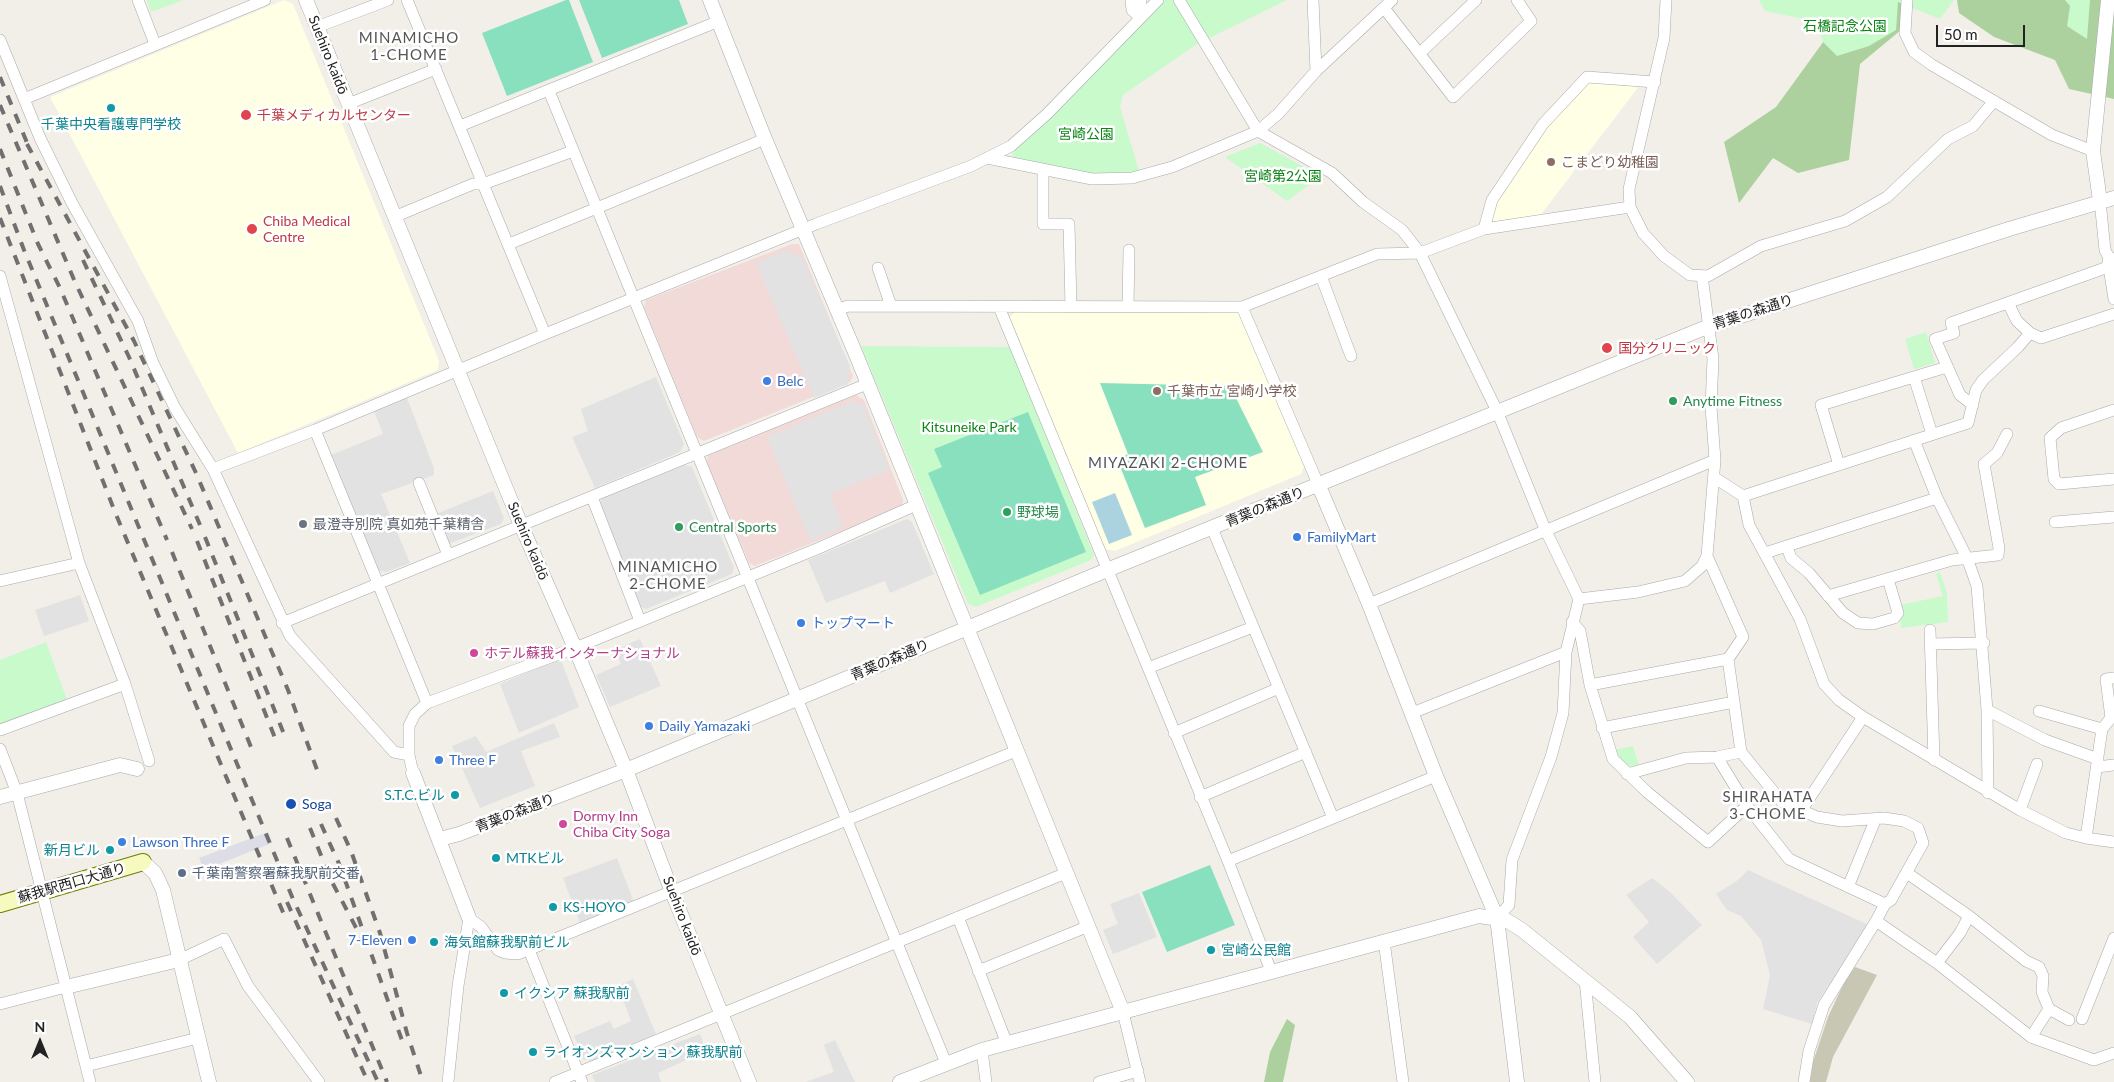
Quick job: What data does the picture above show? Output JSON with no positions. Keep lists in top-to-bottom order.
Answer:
{
  "streets": {
    "main road": ["蘇我駅西口大通り"],
    "street": ["Suehiro kaidō", "青葉の森通り"]
  },
  "crossings": [
    ["Suehiro kaidō", "青葉の森通り"]
  ],
  "districts": [
    "MINAMICHO 1-CHOME",
    "MIYAZAKI 2-CHOME",
    "MINAMICHO 2-CHOME",
    "SHIRAHATA 3-CHOME"
  ],
  "parks": [
    "石橋記念公園",
    "宮崎公園",
    "宮崎第2公園",
    "Kitsuneike Park"
  ],
  "places": [
    "千葉中央看護専門学校",
    "千葉メディカルセンター",
    "こまどり幼稚園",
    "Chiba Medical Centre",
    "国分クリニック",
    "Belc",
    "千葉市立 宮崎小学校",
    "Anytime Fitness",
    "野球場",
    "最澄寺別院 真如苑千葉精舎",
    "Central Sports",
    "FamilyMart",
    "トップマート",
    "ホテル蘇我インターナショナル",
    "Daily Yamazaki",
    "Three F",
    "S.T.C.ビル",
    "Soga",
    "Dormy Inn Chiba City Soga",
    "Lawson Three F",
    "新月ビル",
    "MTKビル",
    "千葉南警察署蘇我駅前交番",
    "KS-HOYO",
    "7-Eleven",
    "海気館蘇我駅前ビル",
    "宮崎公民館",
    "イクシア 蘇我駅前",
    "ライオンズマンション 蘇我駅前"
  ],
  "scale_bar": "50 m",
  "north": "top"
}
